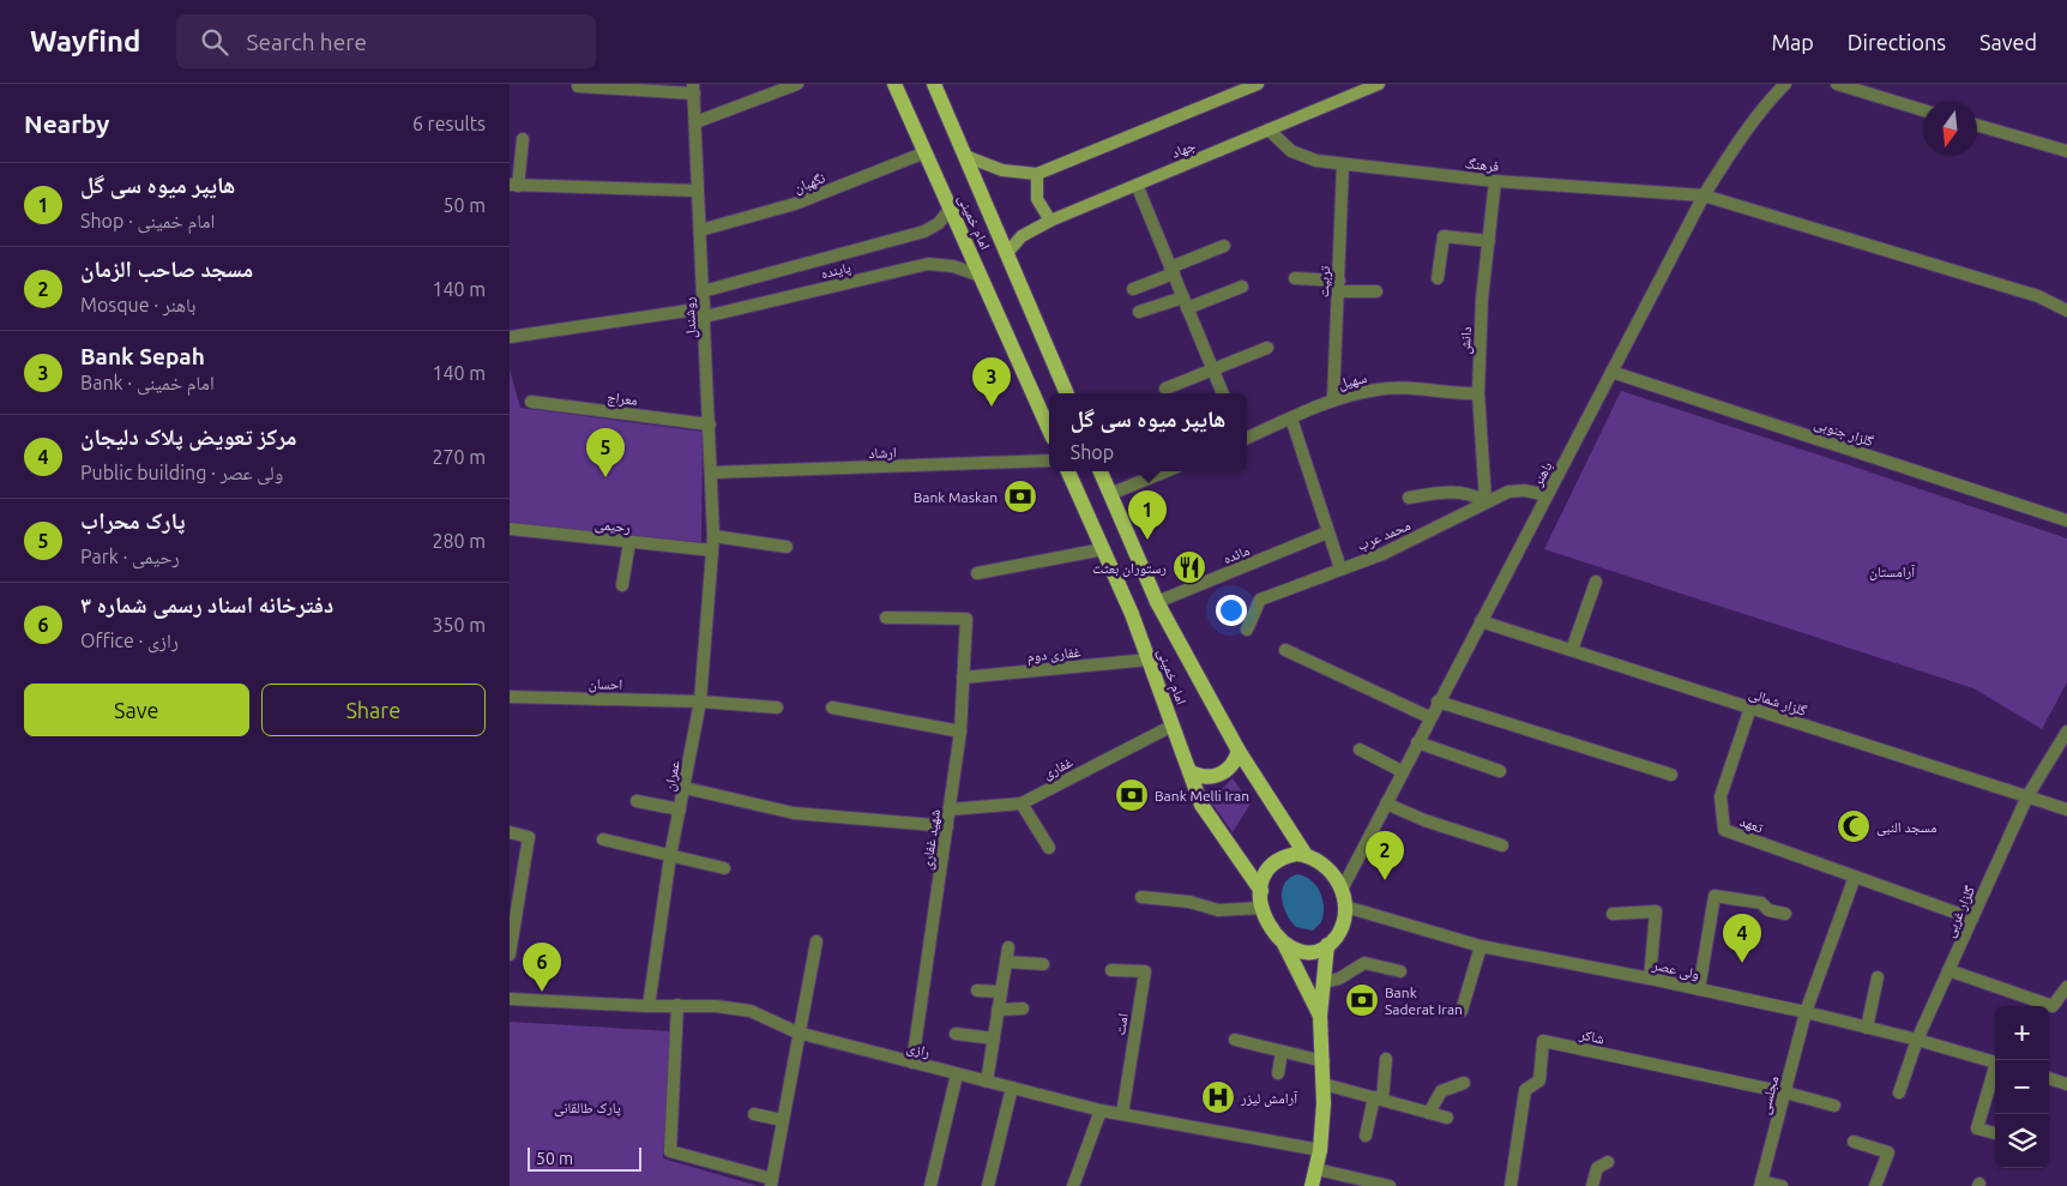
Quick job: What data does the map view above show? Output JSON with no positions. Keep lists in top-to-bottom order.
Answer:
{
  "streets": {
    "main road": ["جهاد", "امام خمینی"],
    "street": [
      "فرهنگ",
      "نگهبان",
      "پاینده",
      "تربیت",
      "روشندل",
      "دانش",
      "سهیل",
      "معراج",
      "گلزار جنوبی",
      "ارشاد",
      "باهنر",
      "رحیمی",
      "محمد عرب",
      "مائده",
      "غفاری دوم",
      "احسان",
      "گلزار شمالی",
      "غفاری",
      "عمران",
      "تعهد",
      "شهید غفاری",
      "گلزار غربی",
      "ولی عصر",
      "امت",
      "شاکر",
      "رازی",
      "مجلسی"
    ]
  },
  "crossings": [
    ["جهاد", "فرهنگ"],
    ["جهاد", "امام خمینی"],
    ["فرهنگ", "تربیت"],
    ["فرهنگ", "دانش"],
    ["فرهنگ", "باهنر"],
    ["نگهبان", "امام خمینی"],
    ["نگهبان", "روشندل"],
    ["امام خمینی", "پاینده"],
    ["امام خمینی", "باهنر"],
    ["امام خمینی", "مائده"],
    ["امام خمینی", "غفاری دوم"],
    ["امام خمینی", "غفاری"],
    ["امام خمینی", "ولی عصر"],
    ["پاینده", "روشندل"],
    ["تربیت", "سهیل"],
    ["روشندل", "معراج"],
    ["روشندل", "ارشاد"],
    ["روشندل", "رحیمی"],
    ["روشندل", "عمران"],
    ["دانش", "سهیل"],
    ["دانش", "محمد عرب"],
    ["گلزار جنوبی", "باهنر"],
    ["باهنر", "محمد عرب"],
    ["باهنر", "گلزار شمالی"],
    ["باهنر", "ولی عصر"],
    ["رحیمی", "عمران"],
    ["غفاری دوم", "شهید غفاری"],
    ["احسان", "عمران"],
    ["گلزار شمالی", "تعهد"],
    ["گلزار شمالی", "گلزار غربی"],
    ["غفاری", "شهید غفاری"],
    ["عمران", "رازی"],
    ["تعهد", "گلزار غربی"],
    ["شهید غفاری", "رازی"],
    ["گلزار غربی", "ولی عصر"],
    ["ولی عصر", "مجلسی"],
    ["امت", "رازی"],
    ["شاکر", "مجلسی"]
  ],
  "parks": ["آرامستان", "پارک طالقانی"],
  "places": {
    "bank": ["Bank Maskan", "Bank Melli Iran", "Bank Saderat Iran"],
    "restaurant": ["رستوران بعثت"],
    "mosque": ["مسجد النبی"],
    "hospital": ["آرامش لیزر"]
  },
  "scale_bar": "50 m",
  "north": "bottom",
  "page": {
    "header": "Wayfind",
    "search": "Search here",
    "nav": ["Map", "Directions", "Saved"],
    "heading": ["Nearby", "6 results"],
    "list": [
      {
        "mark": "1",
        "name": "هایپر میوه سی گل",
        "note": "Shop · امام خمینی",
        "value": "50 m"
      },
      {
        "mark": "2",
        "name": "مسجد صاحب الزمان",
        "note": "Mosque · باهنر",
        "value": "140 m"
      },
      {
        "mark": "3",
        "name": "Bank Sepah",
        "note": "Bank · امام خمینی",
        "value": "140 m"
      },
      {
        "mark": "4",
        "name": "مرکز تعویض پلاک دلیجان",
        "note": "Public building · ولی عصر",
        "value": "270 m"
      },
      {
        "mark": "5",
        "name": "پارک محراب",
        "note": "Park · رحیمی",
        "value": "280 m"
      },
      {
        "mark": "6",
        "name": "دفترخانه اسناد رسمی شماره ۳",
        "note": "Office · رازی",
        "value": "350 m"
      }
    ],
    "pins": [
      "3",
      "5",
      "1",
      "2",
      "4",
      "6"
    ],
    "popup": ["هایپر میوه سی گل", "Shop"],
    "buttons": ["Save", "Share"],
    "map_buttons": ["+", "−"],
    "scale": "50 m"
  }
}
